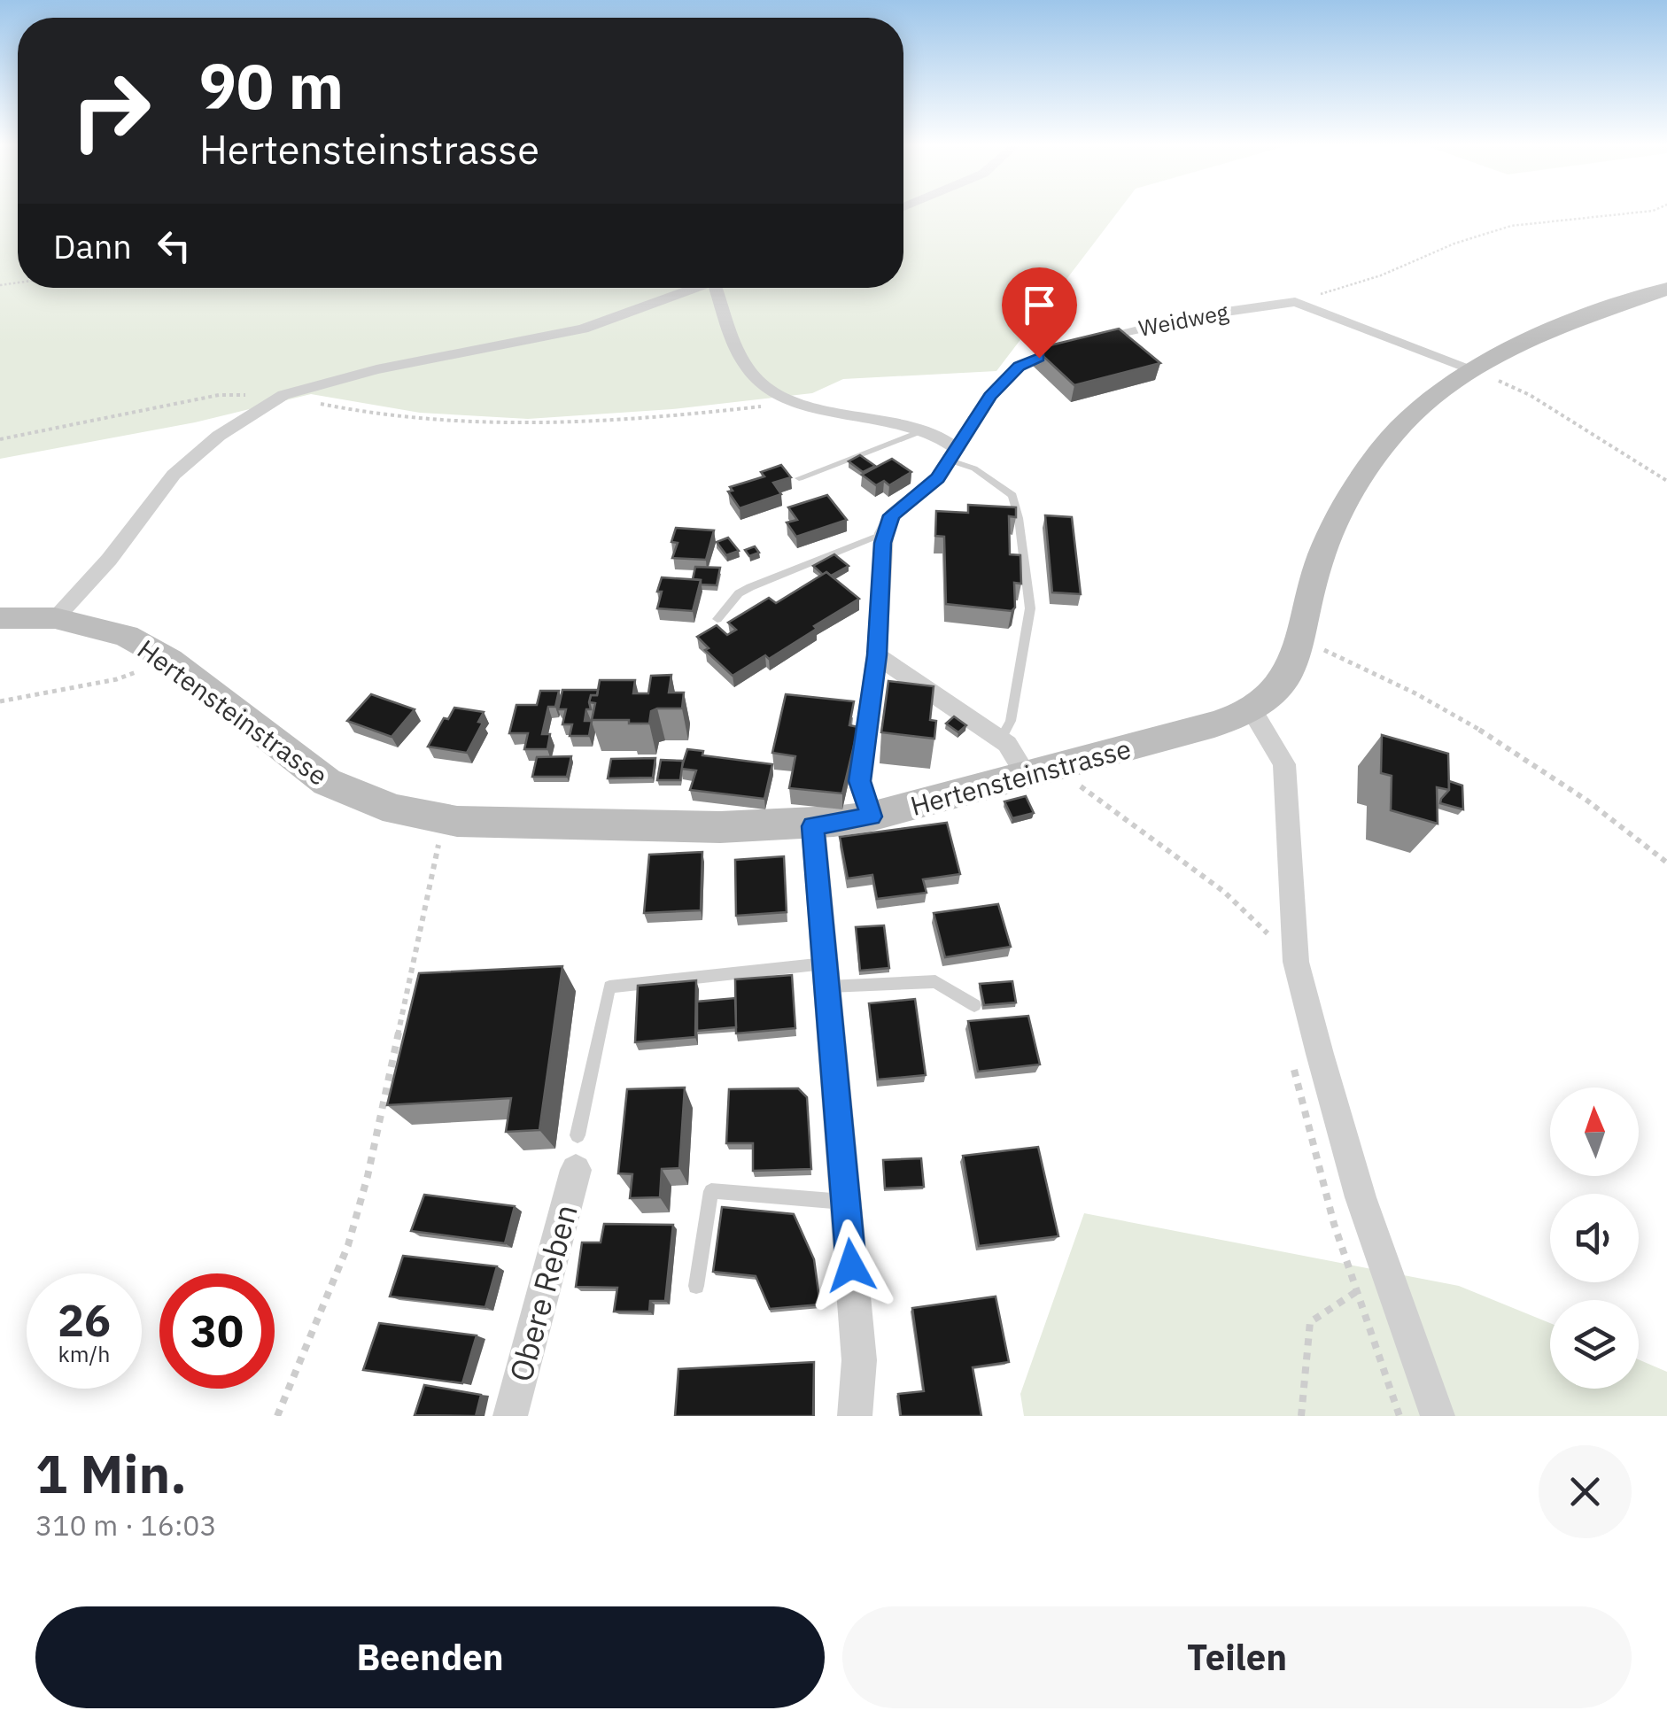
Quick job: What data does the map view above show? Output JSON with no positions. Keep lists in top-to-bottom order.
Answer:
{
  "streets": {
    "street": ["Weidweg", "Hertensteinstrasse", "Obere Reben"]
  },
  "north": "top",
  "page": {
    "turn": ["90 m", "Hertensteinstrasse"],
    "then": "Dann",
    "speed": "26 km/h",
    "limit": "30",
    "heading": ["1 Min.", "310 m · 16:03"],
    "buttons": ["Beenden", "Teilen"]
  }
}
